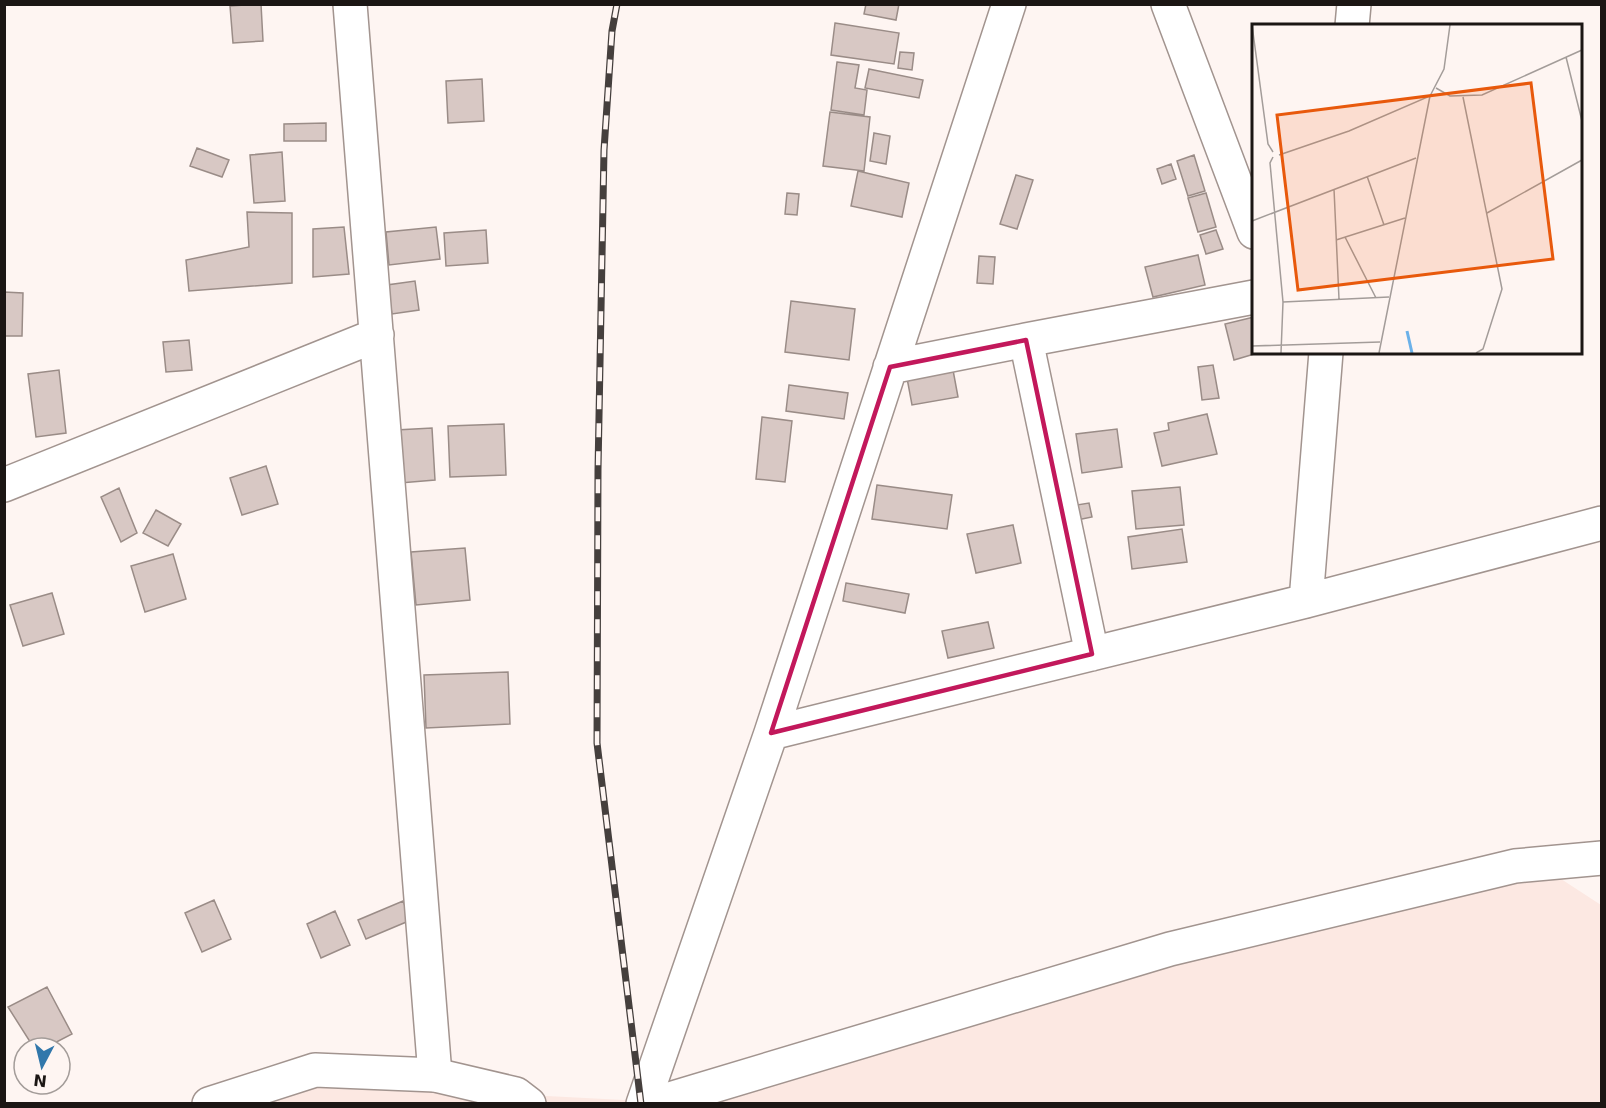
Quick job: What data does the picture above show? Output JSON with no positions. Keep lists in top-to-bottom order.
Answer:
{
  "north": "bottom"
}
